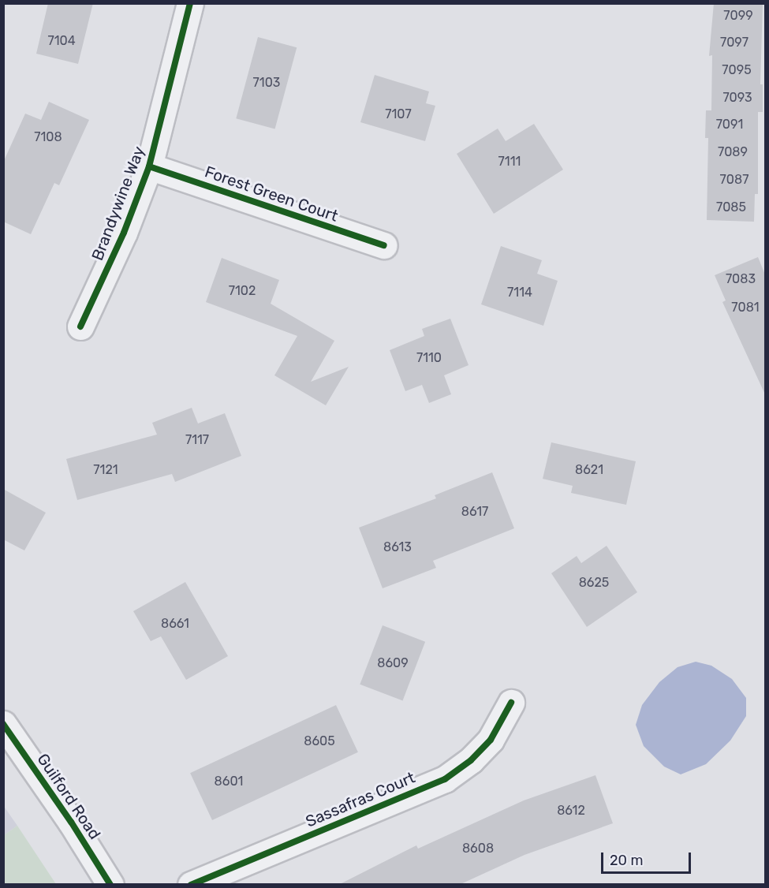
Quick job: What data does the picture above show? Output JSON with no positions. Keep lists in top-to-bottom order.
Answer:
{
  "streets": {
    "street": [
      "Forest Green Court",
      "Brandywine Way",
      "Guilford Road",
      "Sassafras Court"
    ]
  },
  "crossings": [
    ["Forest Green Court", "Brandywine Way"]
  ],
  "house_numbers": [
    "7099",
    "7104",
    "7097",
    "7095",
    "7103",
    "7093",
    "7107",
    "7091",
    "7108",
    "7089",
    "7111",
    "7087",
    "7085",
    "7083",
    "7102",
    "7114",
    "7081",
    "7110",
    "7117",
    "7121",
    "8621",
    "8617",
    "8613",
    "8625",
    "8661",
    "8609",
    "8605",
    "8601",
    "8612",
    "8608"
  ],
  "scale_bar": "20 m"
}
